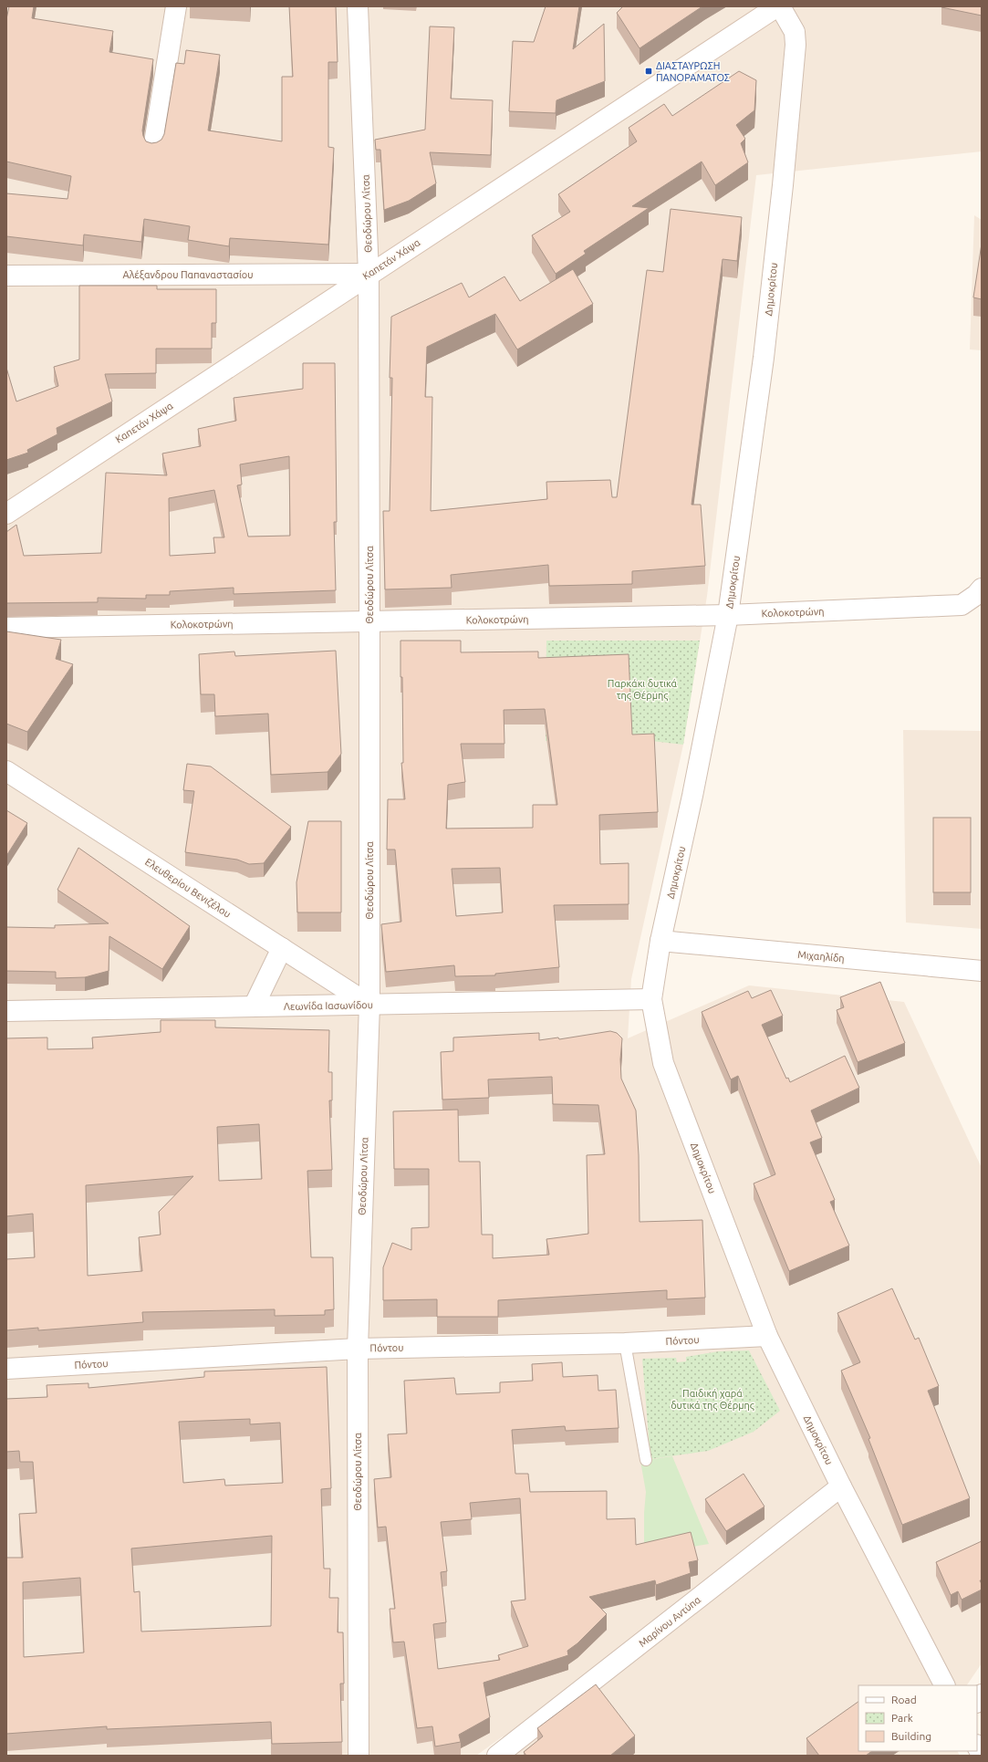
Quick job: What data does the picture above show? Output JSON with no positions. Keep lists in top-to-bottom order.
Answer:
{
  "streets": {
    "street": [
      "Θεοδώρου Λίτσα",
      "Καπετάν Χάψα",
      "Αλέξανδρου Παπαναστασίου",
      "Δημοκρίτου",
      "Κολοκοτρώνη",
      "Ελευθερίου Βενιζέλου",
      "Μιχαηλίδη",
      "Λεωνίδα Ιασωνίδου",
      "Πόντου",
      "Μαρίνου Αντύπα"
    ]
  },
  "crossings": [
    ["Θεοδώρου Λίτσα", "Καπετάν Χάψα"],
    ["Θεοδώρου Λίτσα", "Αλέξανδρου Παπαναστασίου"],
    ["Θεοδώρου Λίτσα", "Κολοκοτρώνη"],
    ["Θεοδώρου Λίτσα", "Ελευθερίου Βενιζέλου"],
    ["Θεοδώρου Λίτσα", "Λεωνίδα Ιασωνίδου"],
    ["Θεοδώρου Λίτσα", "Πόντου"],
    ["Καπετάν Χάψα", "Αλέξανδρου Παπαναστασίου"],
    ["Δημοκρίτου", "Κολοκοτρώνη"],
    ["Δημοκρίτου", "Μιχαηλίδη"],
    ["Δημοκρίτου", "Λεωνίδα Ιασωνίδου"],
    ["Δημοκρίτου", "Πόντου"],
    ["Δημοκρίτου", "Μαρίνου Αντύπα"],
    ["Ελευθερίου Βενιζέλου", "Λεωνίδα Ιασωνίδου"]
  ],
  "parks": ["Παρκάκι δυτικά της Θέρμης", "Παιδική χαρά δυτικά της Θέρμης"],
  "places": {
    "transit": ["ΔΙΑΣΤΑΥΡΩΣΗ ΠΑΝΟΡΑΜΑΤΟΣ"]
  },
  "legend": ["Road", "Park", "Building"]
}
